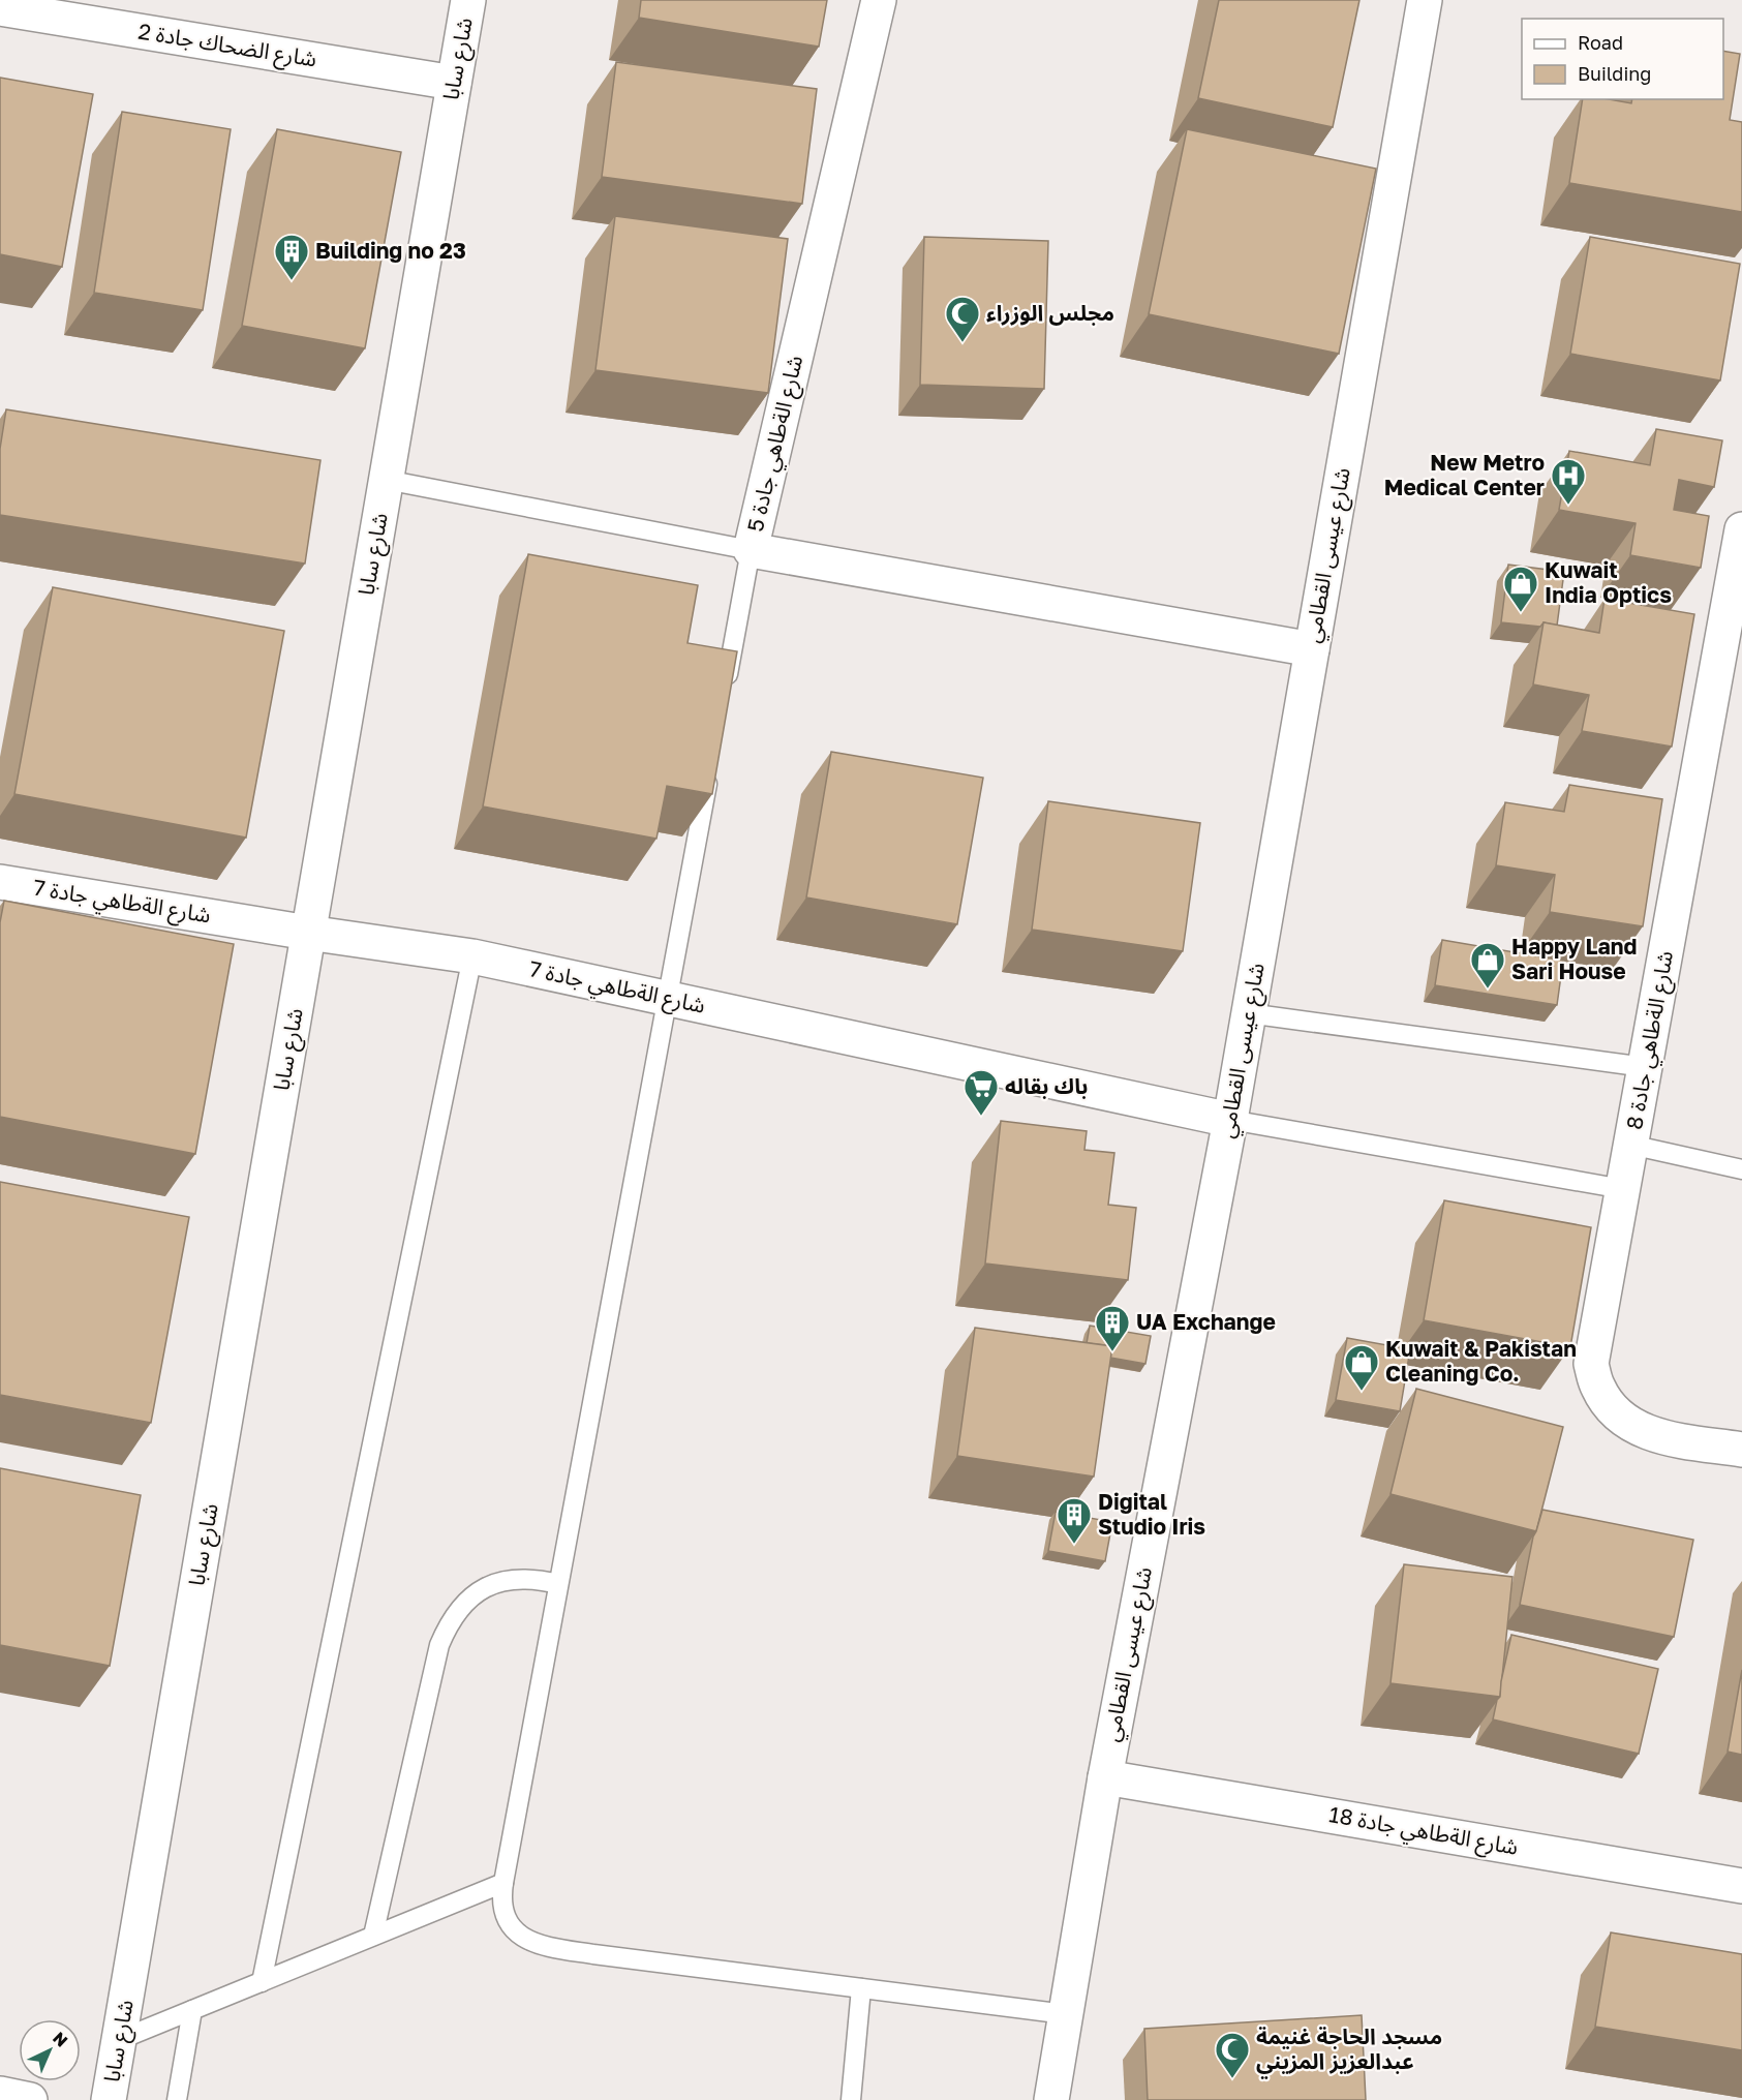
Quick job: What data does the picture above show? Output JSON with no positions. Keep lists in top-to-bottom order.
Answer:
{
  "streets": {
    "street": [
      "شارع الضحاك جادة 2",
      "شارع سابا",
      "شارع الةطاهي جادة 5",
      "شارع عيسى القطامي",
      "شارع الةطاهي جادة 7",
      "شارع الةطاهي جادة 8",
      "شارع الةطاهي جادة 18"
    ]
  },
  "crossings": [
    ["شارع الضحاك جادة 2", "شارع سابا"],
    ["شارع سابا", "شارع الةطاهي جادة 7"],
    ["شارع الةطاهي جادة 5", "شارع عيسى القطامي"],
    ["شارع عيسى القطامي", "شارع الةطاهي جادة 7"],
    ["شارع عيسى القطامي", "شارع الةطاهي جادة 18"]
  ],
  "places": {
    "building": ["Building no 23", "UA Exchange", "Digital Studio Iris"],
    "mosque": ["مجلس الوزراء", "مسجد الحاجة غنيمة عبدالعزيز المزيني"],
    "hospital": ["New Metro Medical Center"],
    "shop": ["Kuwait India Optics", "Happy Land Sari House", "Kuwait & Pakistan Cleaning Co."],
    "supermarket": ["باك بقاله"]
  },
  "legend": ["Road", "Building"],
  "north": "top right"
}
